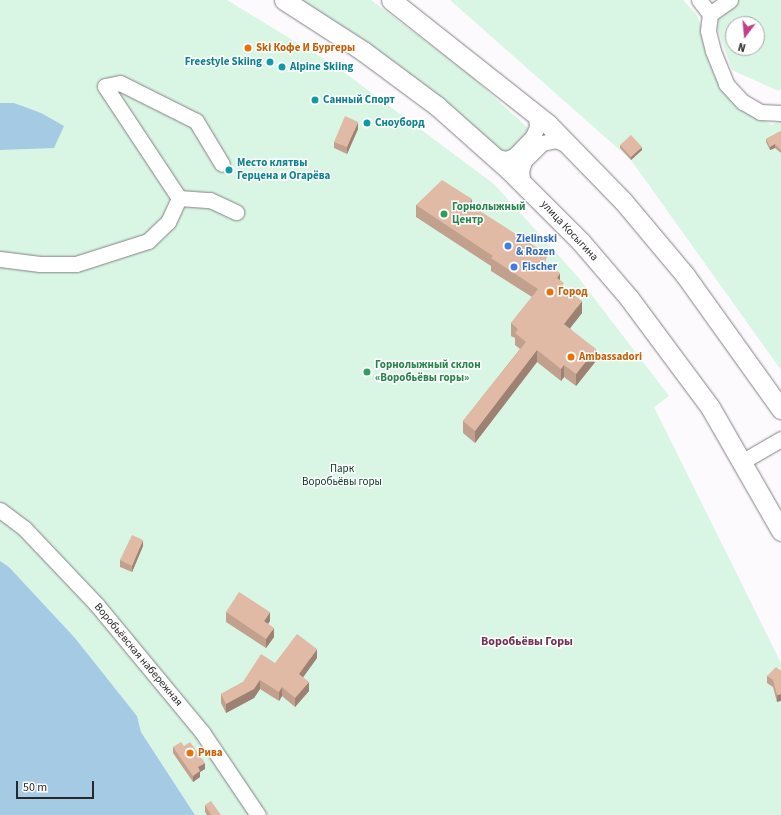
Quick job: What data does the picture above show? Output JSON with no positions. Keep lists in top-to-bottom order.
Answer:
{
  "streets": {
    "main road": ["улица Косыгина"],
    "street": ["Воробьёвская набережная"]
  },
  "districts": ["Воробьёвы Горы"],
  "parks": ["Парк Воробьёвы горы"],
  "places": [
    "Ski Кофе И Бургеры",
    "Freestyle Skiing",
    "Alpine Skiing",
    "Санный Спорт",
    "Сноуборд",
    "Место клятвы Герцена и Огарёва",
    "Горнолыжный Центр",
    "Zielinski & Rozen",
    "Fischer",
    "Город",
    "Ambassadori",
    "Горнолыжный склон «Воробьёвы горы»",
    "Рива"
  ],
  "scale_bar": "50 m",
  "north": "bottom"
}
